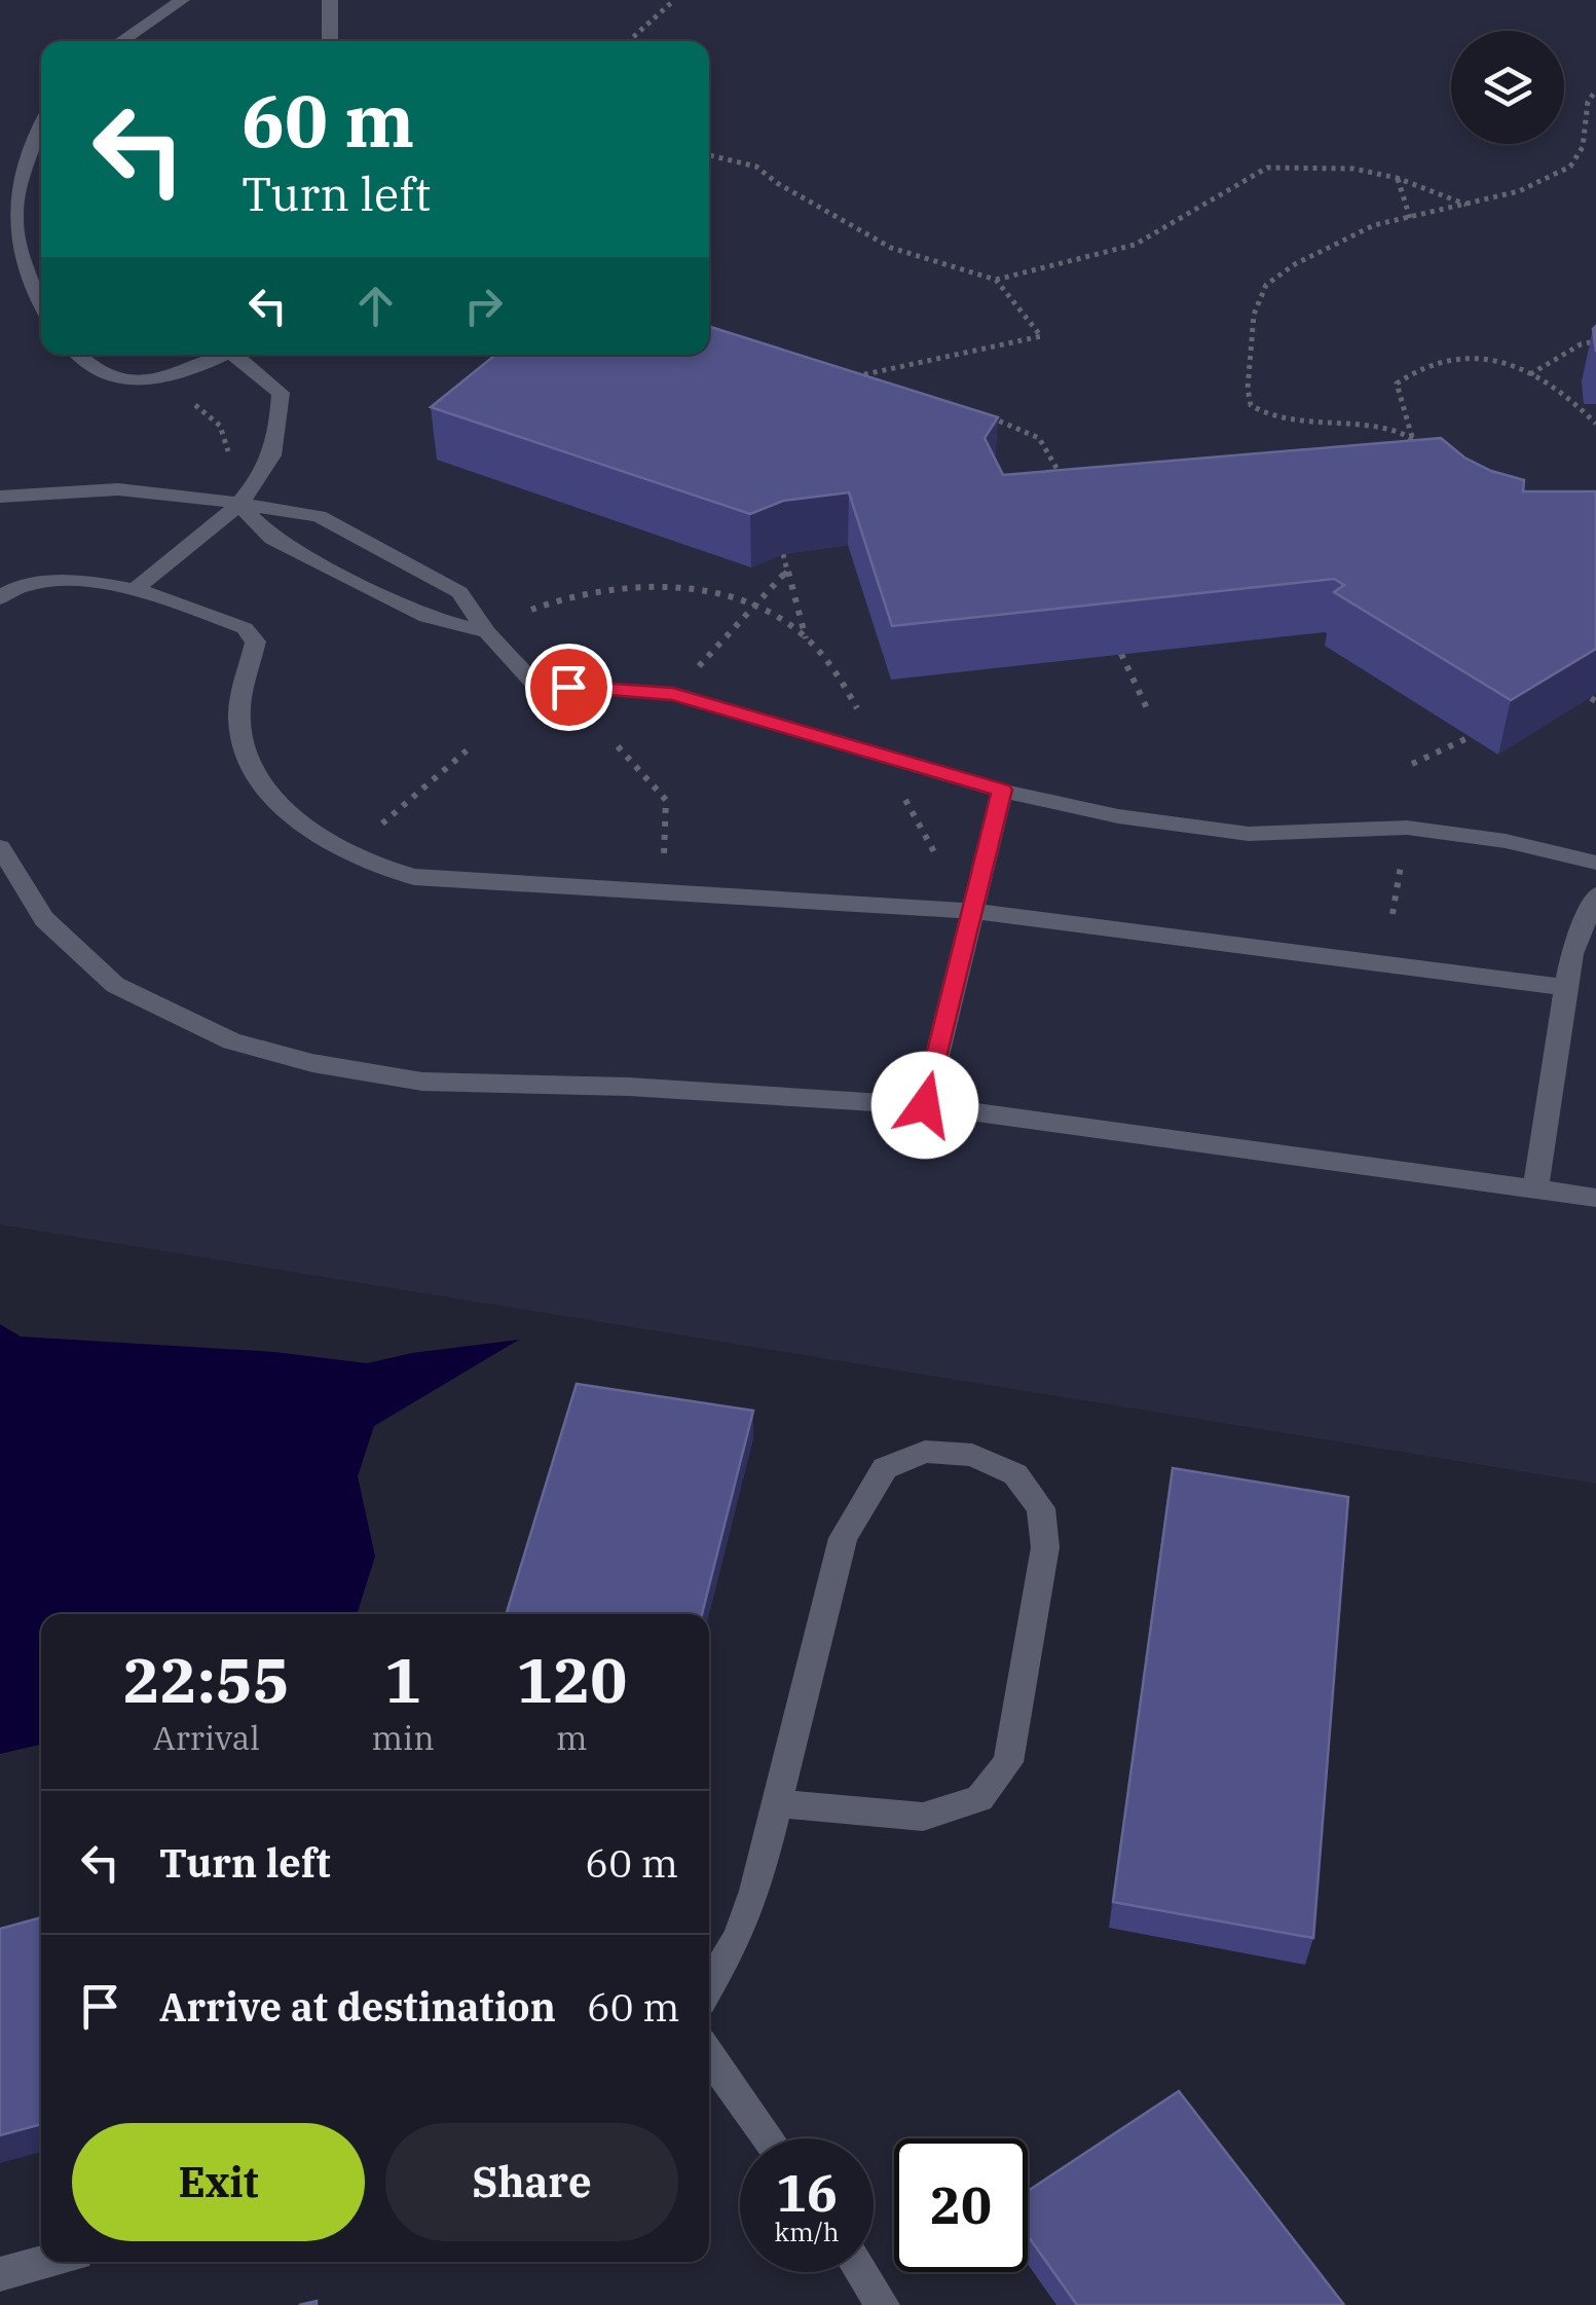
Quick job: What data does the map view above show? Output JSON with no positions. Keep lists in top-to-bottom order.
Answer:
{
  "page": {
    "turn": ["60 m", "Turn left"],
    "eta": [
      "22:55",
      "Arrival",
      "1",
      "min",
      "120",
      "m"
    ],
    "list": [
      {
        "name": "Turn left",
        "value": "60 m"
      },
      {
        "name": "Arrive at destination",
        "value": "60 m"
      }
    ],
    "buttons": ["Exit", "Share"],
    "speed": "16 km/h",
    "limit": "20"
  }
}
